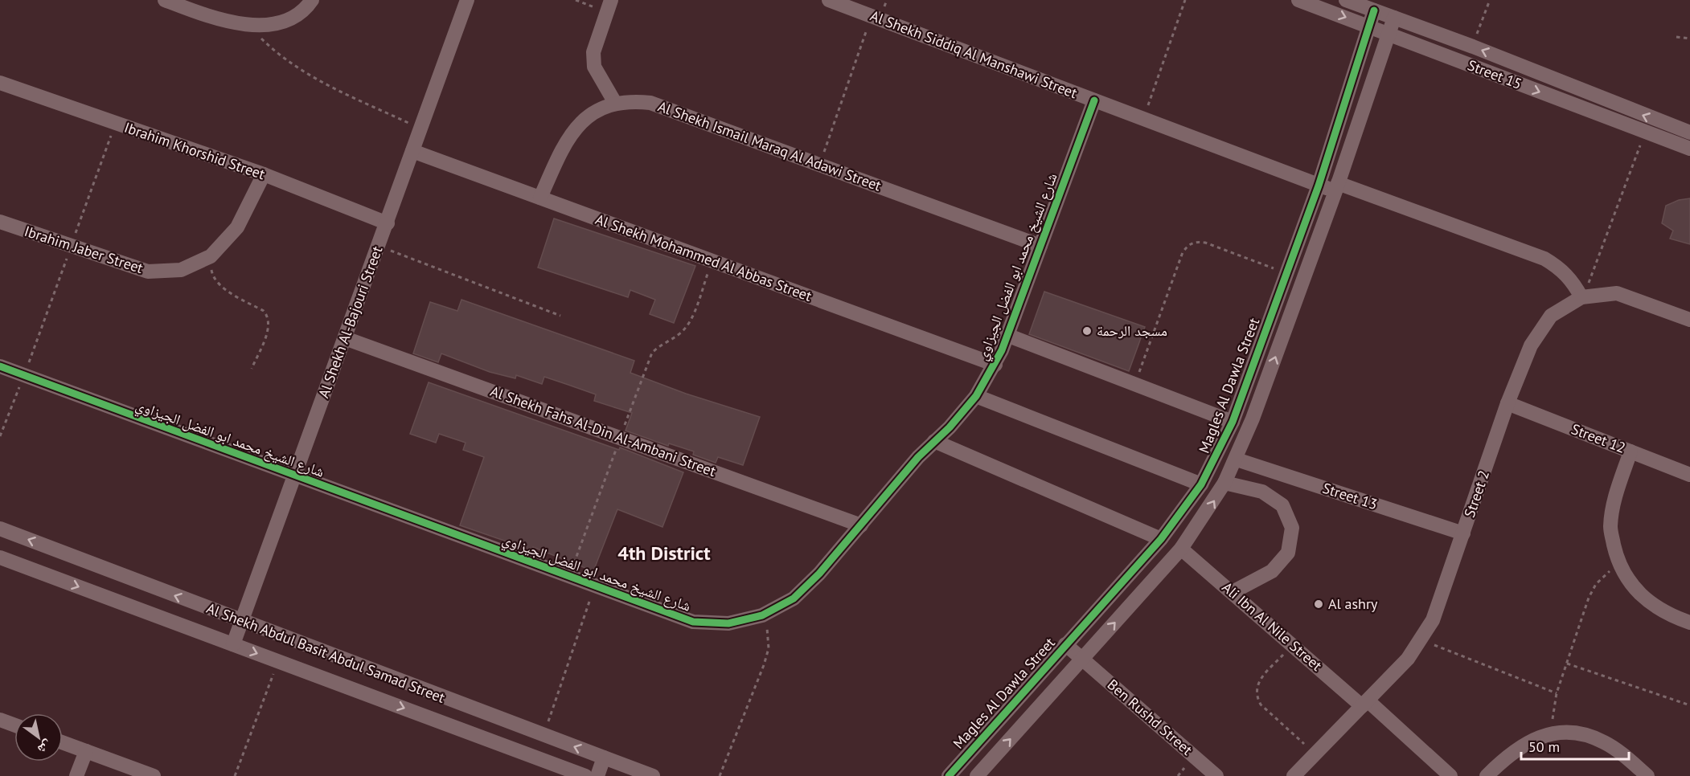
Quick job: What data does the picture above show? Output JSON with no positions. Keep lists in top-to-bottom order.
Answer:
{
  "streets": {
    "street": [
      "Al Shekh Siddiq Al Manshawi Street",
      "Street 15",
      "Al Shekh Ismail Maraq Al Adawi Street",
      "Ibrahim Khorshid Street",
      "Ibrahim Jaber Street",
      "Al Shekh Mohammed Al Abbas Street",
      "شارع الشيخ محمد ابو الفضل الجيزاوي",
      "Al Shekh Al-Bajouri Street",
      "Magles Al Dawla Street",
      "Al Shekh Fahs Al-Din Al-Ambani Street",
      "Street 12",
      "Street 2",
      "Street 13",
      "Ali Ibn Al Nile Street",
      "Al Shekh Abdul Basit Abdul Samad Street",
      "Ben Rushd Street"
    ]
  },
  "crossings": [
    ["Al Shekh Siddiq Al Manshawi Street", "شارع الشيخ محمد ابو الفضل الجيزاوي"],
    ["Al Shekh Siddiq Al Manshawi Street", "Magles Al Dawla Street"],
    ["Al Shekh Siddiq Al Manshawi Street", "Street 2"],
    ["Street 15", "Magles Al Dawla Street"],
    ["Al Shekh Ismail Maraq Al Adawi Street", "Al Shekh Mohammed Al Abbas Street"],
    ["Al Shekh Ismail Maraq Al Adawi Street", "شارع الشيخ محمد ابو الفضل الجيزاوي"],
    ["Ibrahim Khorshid Street", "Ibrahim Jaber Street"],
    ["Ibrahim Khorshid Street", "Al Shekh Al-Bajouri Street"],
    ["Al Shekh Mohammed Al Abbas Street", "شارع الشيخ محمد ابو الفضل الجيزاوي"],
    ["Al Shekh Mohammed Al Abbas Street", "Al Shekh Al-Bajouri Street"],
    ["شارع الشيخ محمد ابو الفضل الجيزاوي", "Al Shekh Al-Bajouri Street"],
    ["شارع الشيخ محمد ابو الفضل الجيزاوي", "Al Shekh Fahs Al-Din Al-Ambani Street"],
    ["Al Shekh Al-Bajouri Street", "Al Shekh Fahs Al-Din Al-Ambani Street"],
    ["Al Shekh Al-Bajouri Street", "Al Shekh Abdul Basit Abdul Samad Street"],
    ["Magles Al Dawla Street", "Ben Rushd Street"],
    ["Street 12", "Street 2"],
    ["Street 2", "Street 13"],
    ["Street 2", "Ali Ibn Al Nile Street"]
  ],
  "districts": ["4th District"],
  "places": ["مسجد الرحمة", "Al ashry"],
  "scale_bar": "50 m",
  "north": "bottom right"
}
